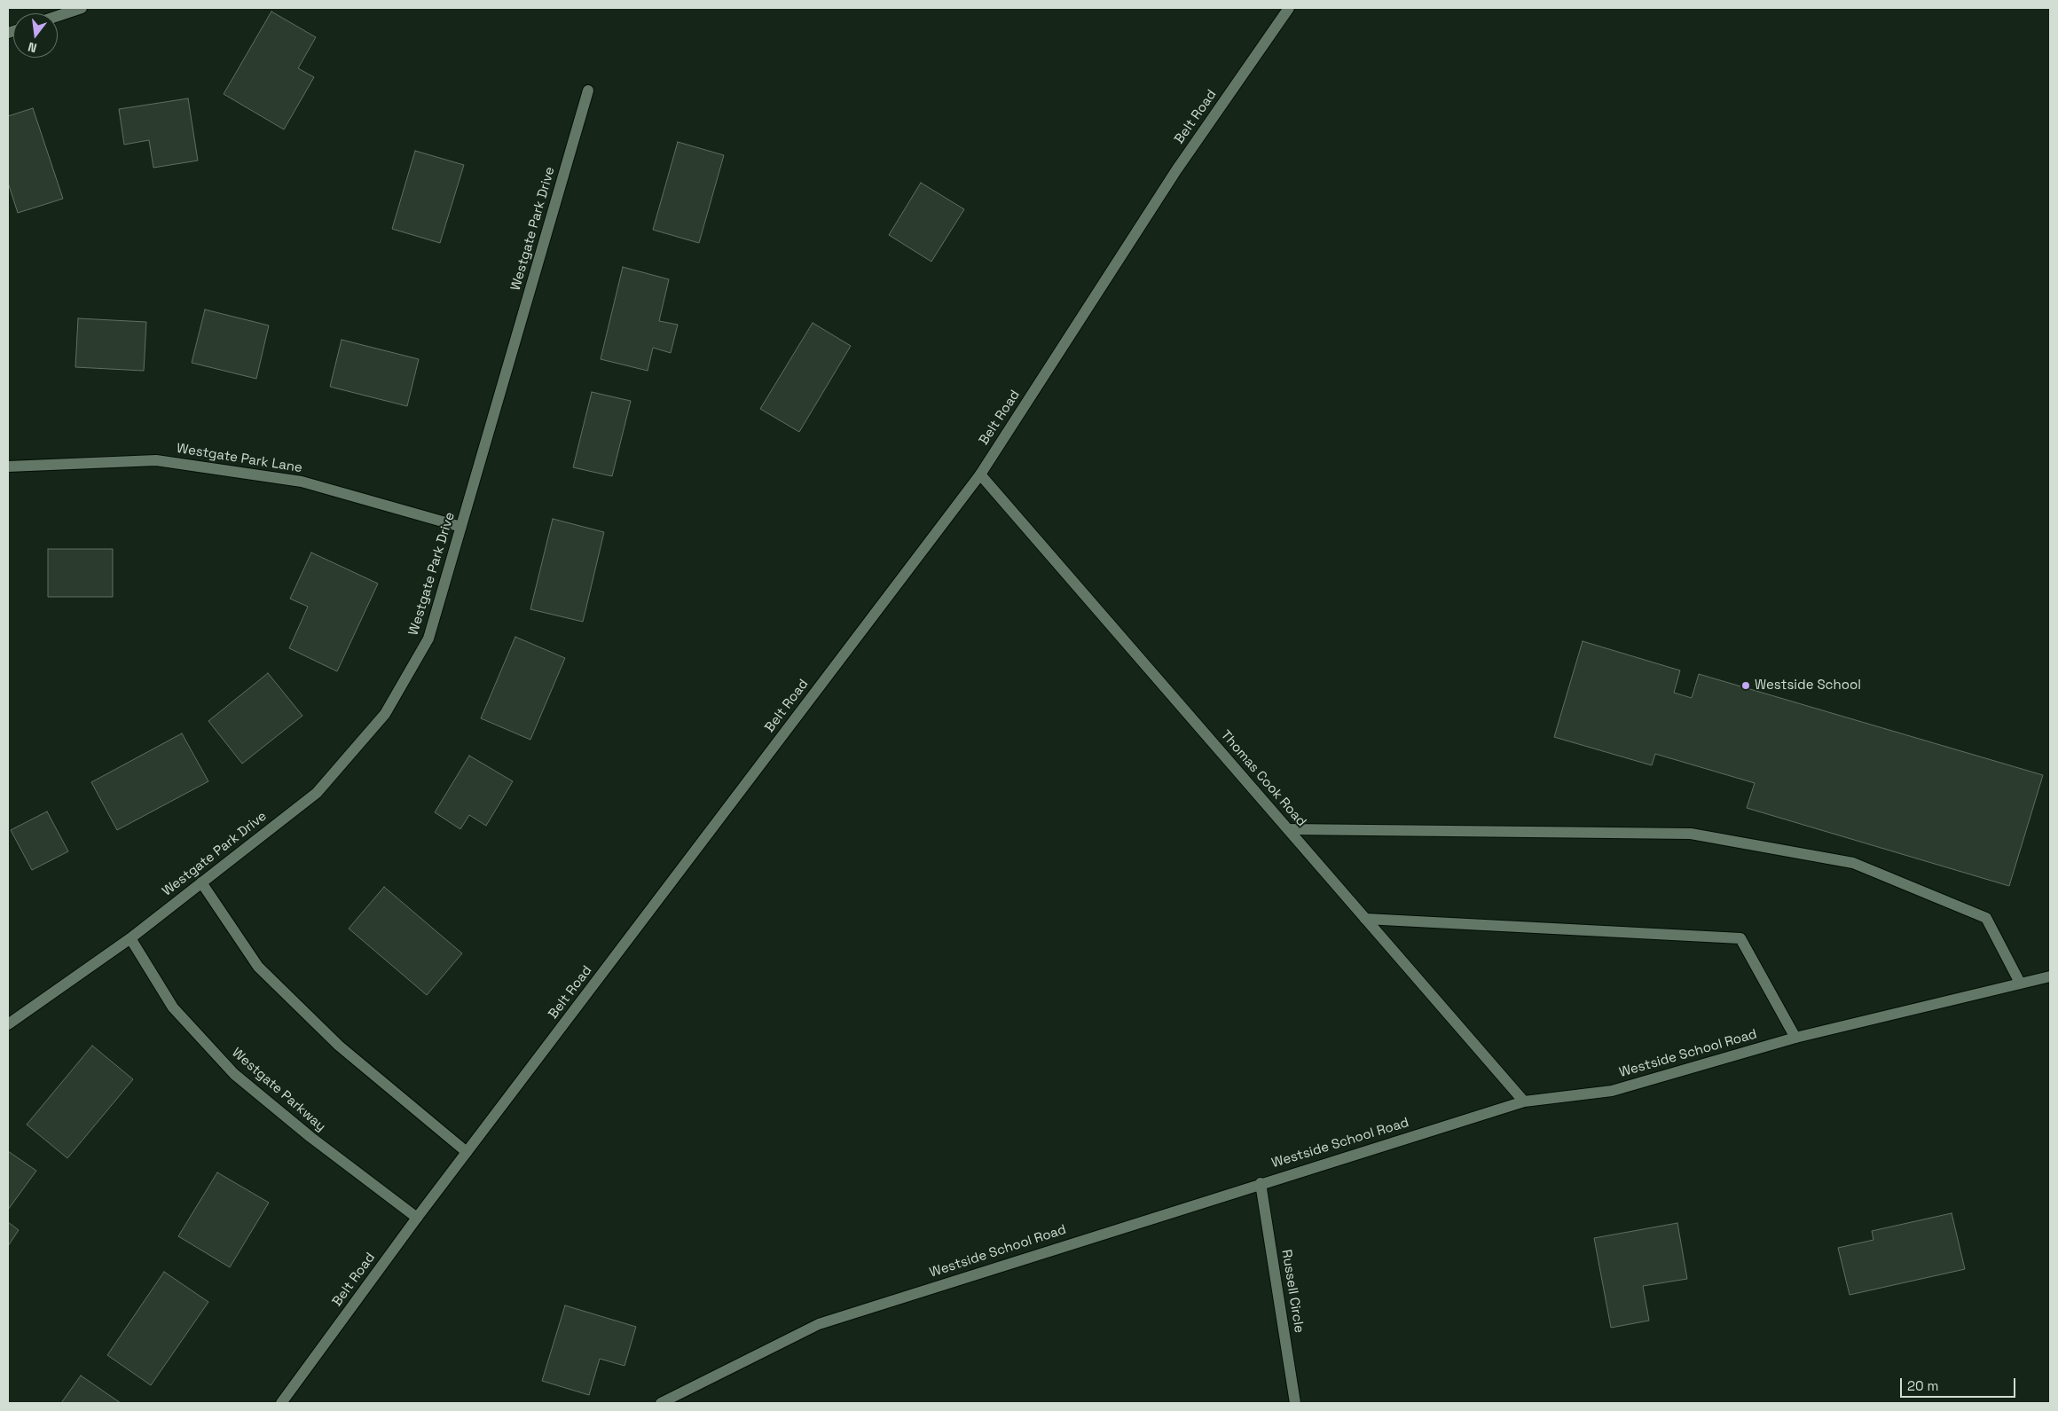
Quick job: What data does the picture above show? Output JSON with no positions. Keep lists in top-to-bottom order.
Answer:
{
  "streets": {
    "street": [
      "Belt Road",
      "Westgate Park Drive",
      "Westgate Park Lane",
      "Thomas Cook Road",
      "Westside School Road",
      "Westgate Parkway",
      "Russell Circle"
    ]
  },
  "crossings": [
    ["Belt Road", "Thomas Cook Road"],
    ["Belt Road", "Westgate Parkway"],
    ["Westgate Park Drive", "Westgate Park Lane"],
    ["Westgate Park Drive", "Westgate Parkway"],
    ["Thomas Cook Road", "Westside School Road"],
    ["Westside School Road", "Russell Circle"]
  ],
  "places": ["Westside School"],
  "scale_bar": "20 m",
  "north": "bottom"
}
